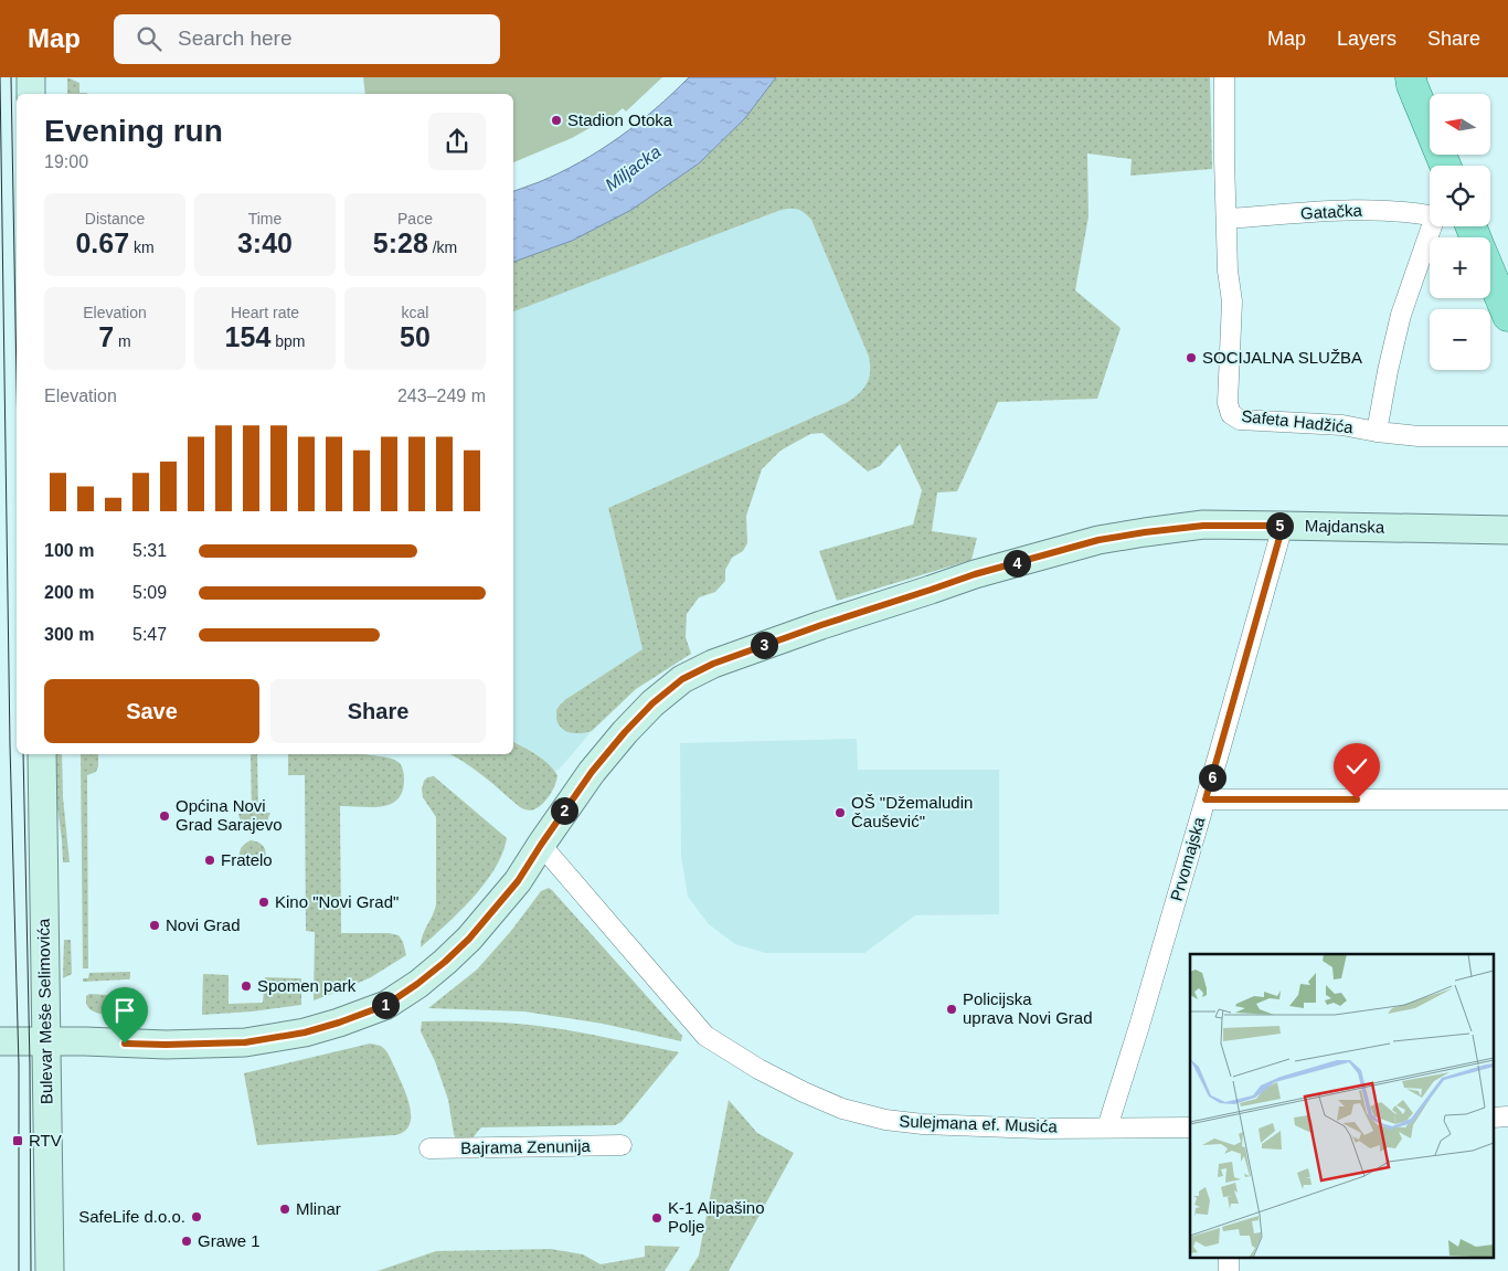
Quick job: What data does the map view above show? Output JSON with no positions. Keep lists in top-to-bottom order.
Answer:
{
  "streets": {
    "street": [
      "Gatačka",
      "Safeta Hadžića",
      "Majdanska",
      "Prvomajska",
      "Bulevar Meše Selimovića",
      "Sulejmana ef. Musića",
      "Bajrama Zenunija"
    ]
  },
  "crossings": [
    ["Gatačka", "Safeta Hadžića"],
    ["Majdanska", "Prvomajska"],
    ["Majdanska", "Bulevar Meše Selimovića"],
    ["Majdanska", "Sulejmana ef. Musića"],
    ["Prvomajska", "Sulejmana ef. Musića"]
  ],
  "water": ["Miljacka"],
  "places": {
    "other": [
      "Stadion Otoka",
      "SOCIJALNA SLUŽBA",
      "OŠ \"Džemaludin Čaušević\"",
      "Općina Novi Grad Sarajevo",
      "Fratelo",
      "Kino \"Novi Grad\"",
      "Novi Grad",
      "Spomen park",
      "Policijska uprava Novi Grad",
      "Mlinar",
      "SafeLife d.o.o.",
      "K-1 Alipašino Polje",
      "Grawe 1"
    ],
    "transit": ["RTV"]
  },
  "north": "left",
  "page": {
    "header": "Map",
    "search": "Search here",
    "nav": ["Map", "Layers", "Share"],
    "map_buttons": ["+", "−"],
    "heading": ["Evening run", "19:00"],
    "stats": [
      ["Distance", "0.67 km"],
      ["Time", "3:40"],
      ["Pace", "5:28 /km"],
      ["Elevation", "7 m"],
      ["Heart rate", "154 bpm"],
      ["kcal", "50"]
    ],
    "chart": ["Elevation", "243–249 m"],
    "pins": [
      "5",
      "4",
      "3",
      "6",
      "2",
      "1"
    ],
    "list": [
      {
        "name": "100 m",
        "note": "5:31"
      },
      {
        "name": "200 m",
        "note": "5:09"
      },
      {
        "name": "300 m",
        "note": "5:47"
      }
    ],
    "buttons": ["Save", "Share"]
  }
}
